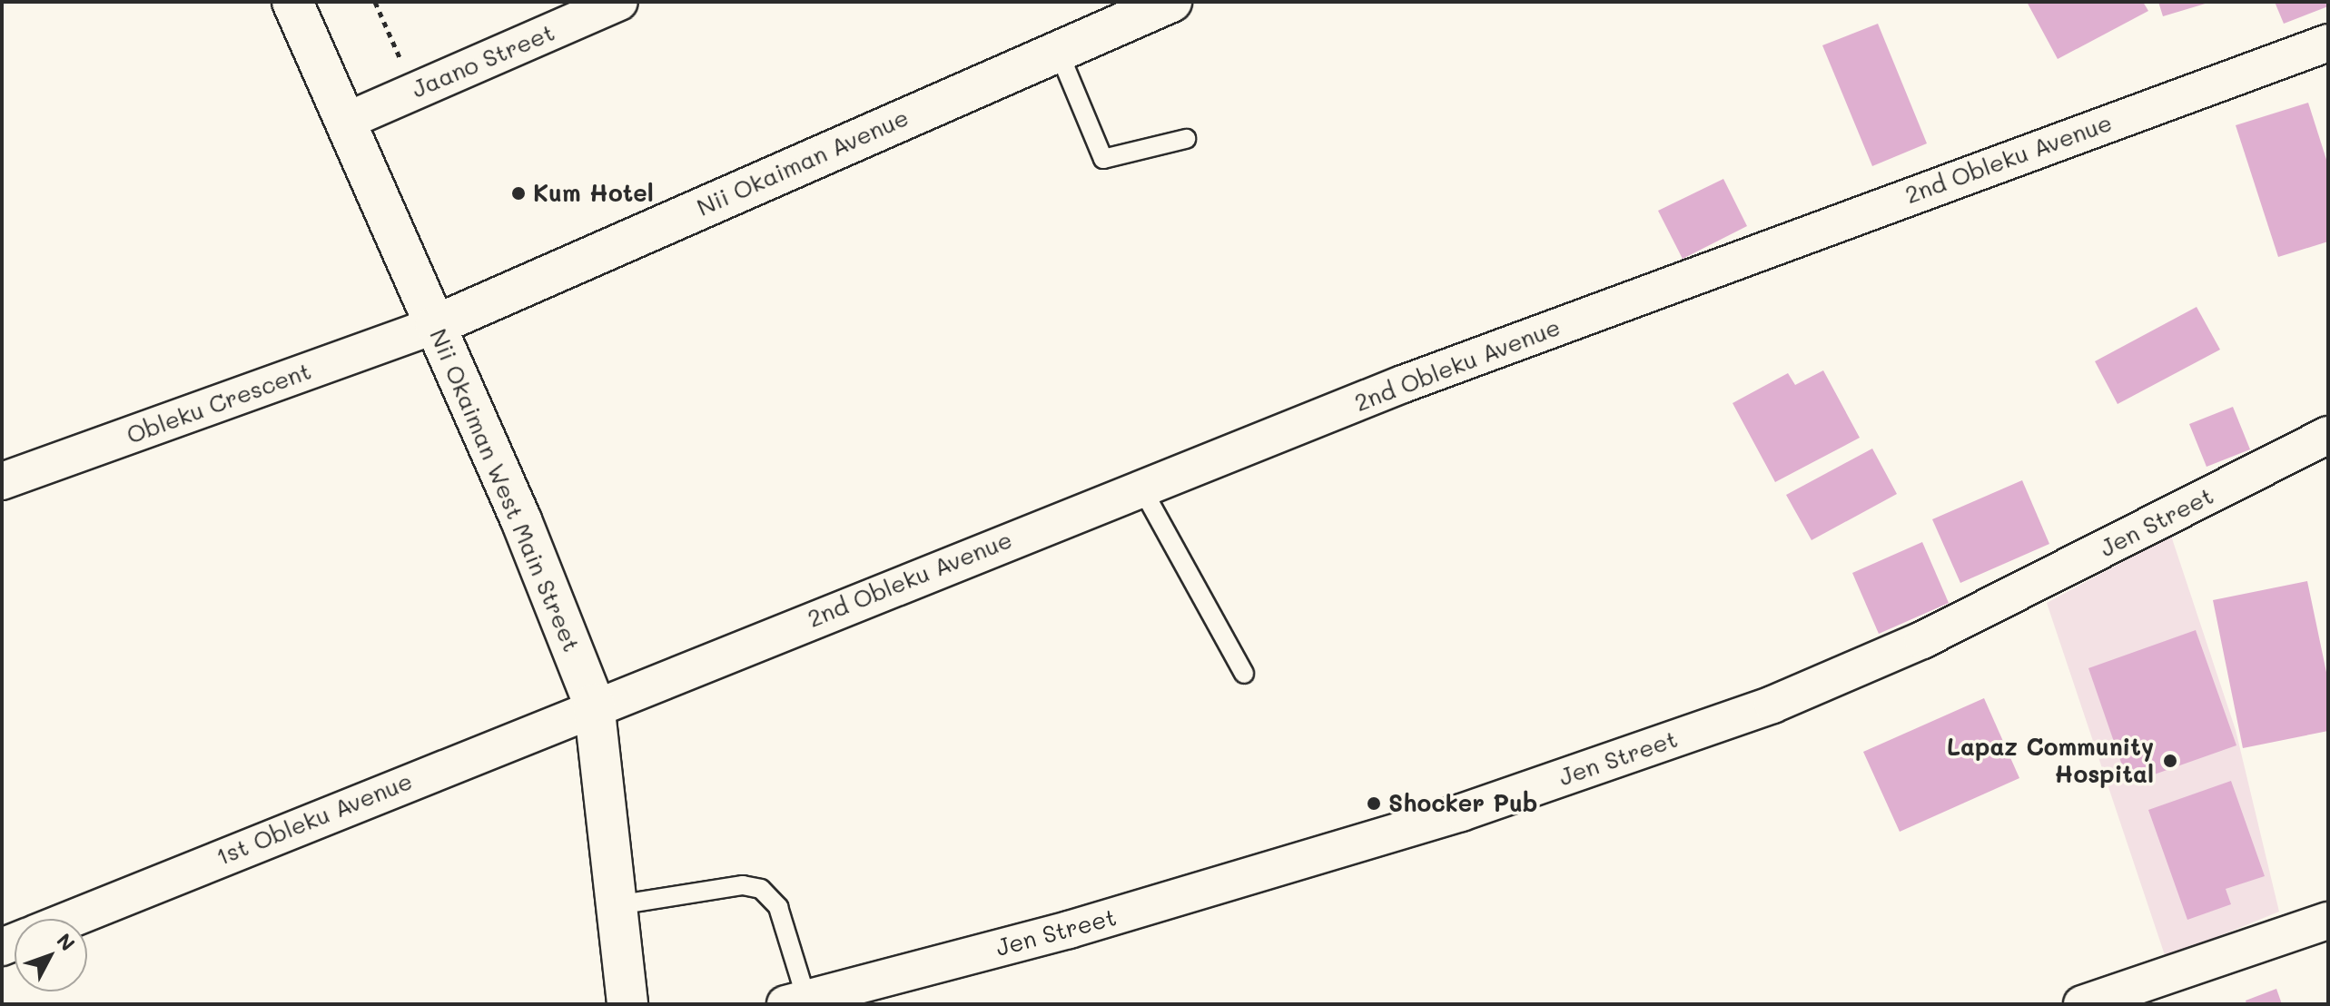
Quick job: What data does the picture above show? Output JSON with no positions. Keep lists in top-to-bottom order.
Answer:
{
  "streets": {
    "street": [
      "Jaano Street",
      "2nd Obleku Avenue",
      "Nii Okaiman Avenue",
      "Obleku Crescent",
      "Nii Okaiman West Main Street",
      "Jen Street",
      "1st Obleku Avenue"
    ]
  },
  "crossings": [
    ["Jaano Street", "Nii Okaiman West Main Street"],
    ["2nd Obleku Avenue", "Nii Okaiman West Main Street"],
    ["2nd Obleku Avenue", "1st Obleku Avenue"],
    ["Nii Okaiman Avenue", "Obleku Crescent"],
    ["Nii Okaiman Avenue", "Nii Okaiman West Main Street"],
    ["Obleku Crescent", "Nii Okaiman West Main Street"],
    ["Nii Okaiman West Main Street", "1st Obleku Avenue"]
  ],
  "places": ["Kum Hotel", "Lapaz Community Hospital", "Shocker Pub"],
  "north": "top right"
}
